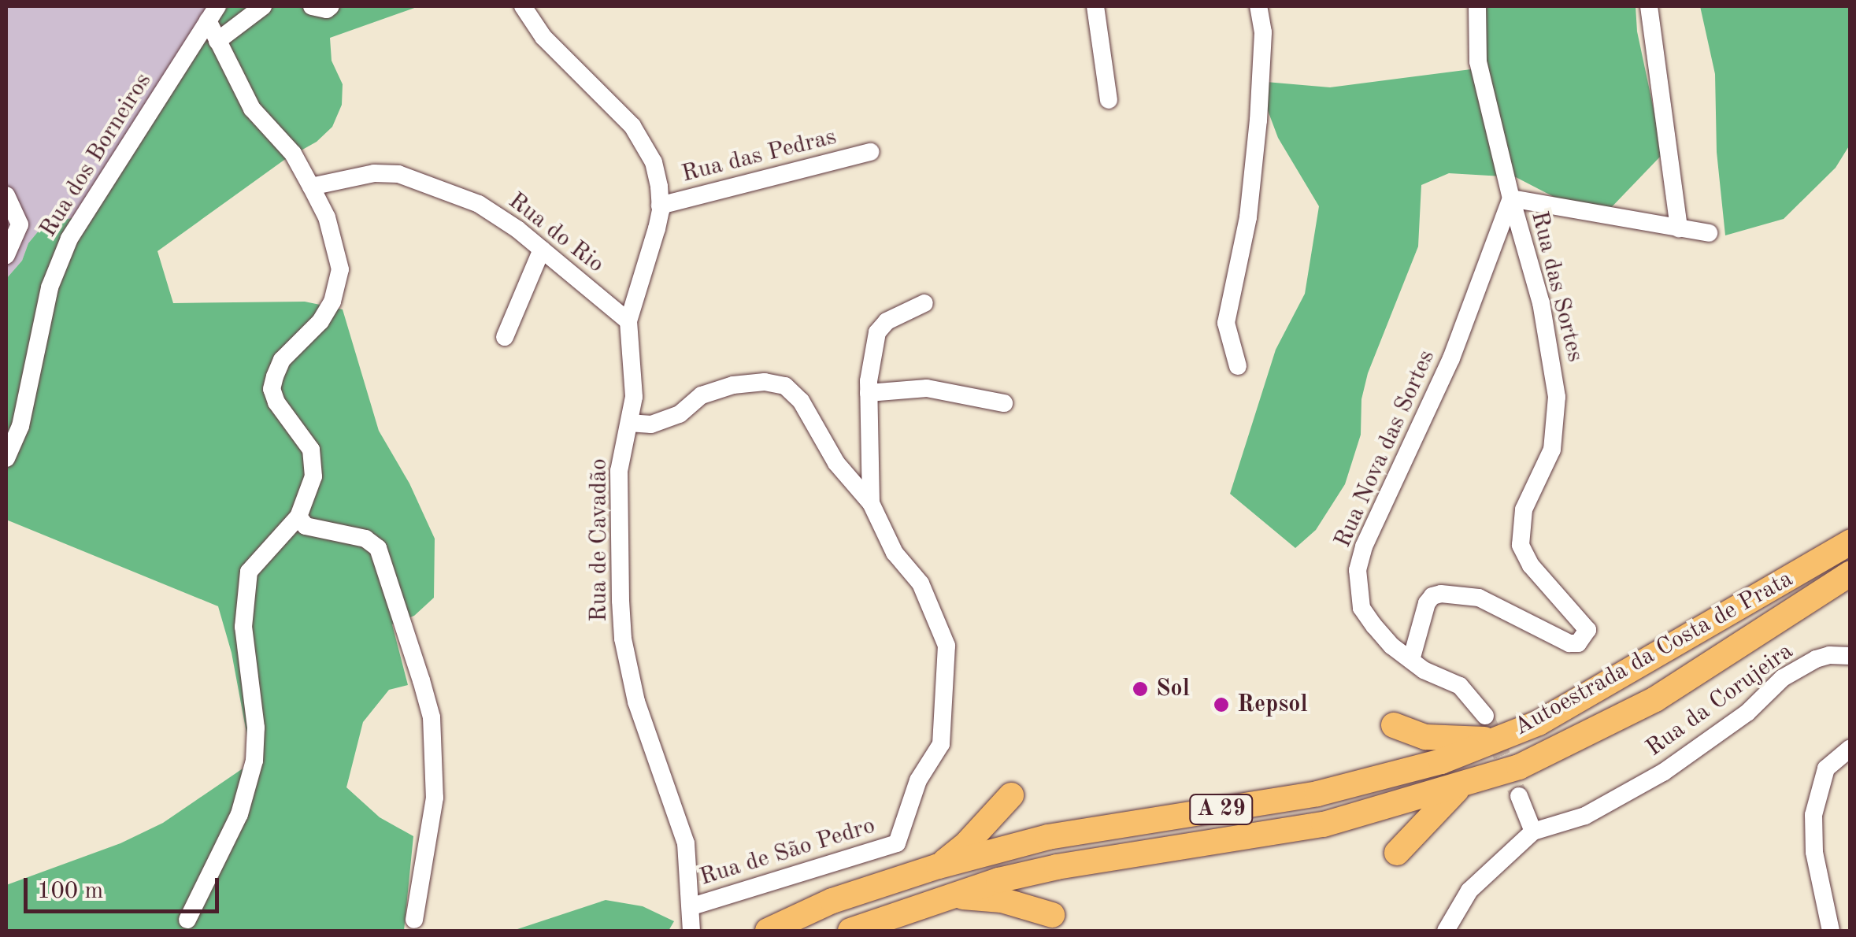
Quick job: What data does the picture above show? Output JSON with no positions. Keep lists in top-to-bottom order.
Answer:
{
  "streets": {
    "highway": ["Autoestrada da Costa de Prata", "A 29"],
    "street": [
      "Rua dos Borneiros",
      "Rua das Pedras",
      "Rua do Rio",
      "Rua das Sortes",
      "Rua Nova das Sortes",
      "Rua de Cavadão",
      "Rua da Corujeira",
      "Rua de São Pedro"
    ]
  },
  "crossings": [
    ["Rua das Pedras", "Rua de Cavadão"],
    ["Rua do Rio", "Rua de Cavadão"],
    ["Rua das Sortes", "Rua Nova das Sortes"],
    ["Rua de Cavadão", "Rua de São Pedro"]
  ],
  "places": ["Sol", "Repsol"],
  "scale_bar": "100 m"
}
